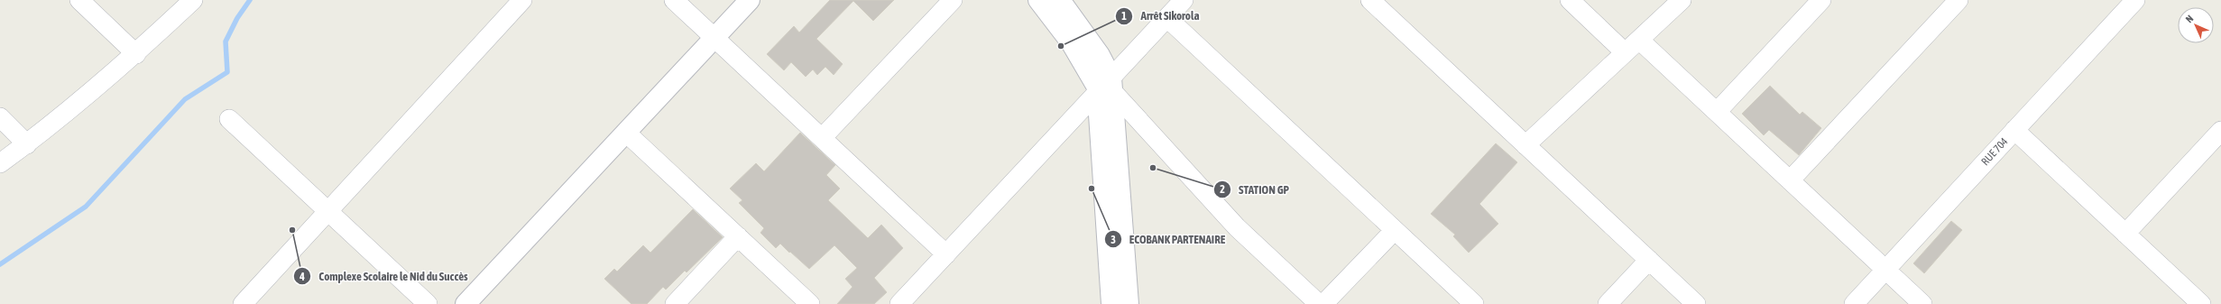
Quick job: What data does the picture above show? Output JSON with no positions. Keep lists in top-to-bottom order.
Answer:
{
  "streets": {
    "street": ["RUE 704"]
  },
  "places": [
    "Arrêt Sikorola",
    "STATION GP",
    "ECOBANK PARTENAIRE",
    "Complexe Scolaire le Nid du Succès"
  ],
  "north": "top left"
}
